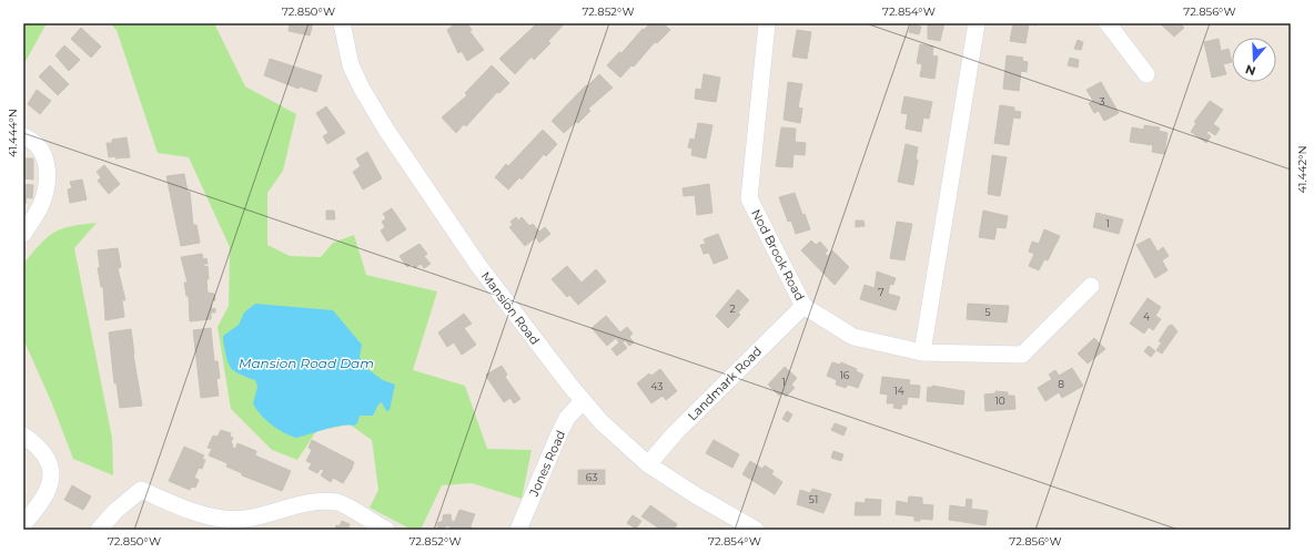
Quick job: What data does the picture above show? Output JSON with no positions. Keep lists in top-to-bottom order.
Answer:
{
  "streets": {
    "street": [
      "Nod Brook Road",
      "Mansion Road",
      "Landmark Road",
      "Jones Road"
    ]
  },
  "crossings": [
    ["Nod Brook Road", "Landmark Road"],
    ["Mansion Road", "Landmark Road"],
    ["Mansion Road", "Jones Road"]
  ],
  "water": ["Mansion Road Dam"],
  "house_numbers": [
    "3",
    "1",
    "7",
    "2",
    "5",
    "4",
    "16",
    "1",
    "8",
    "43",
    "14",
    "10",
    "63",
    "51"
  ],
  "north": "bottom",
  "coordinates": [
    "72.850°W",
    "72.852°W",
    "72.854°W",
    "72.856°W",
    "41.444°N",
    "41.442°N"
  ]
}
